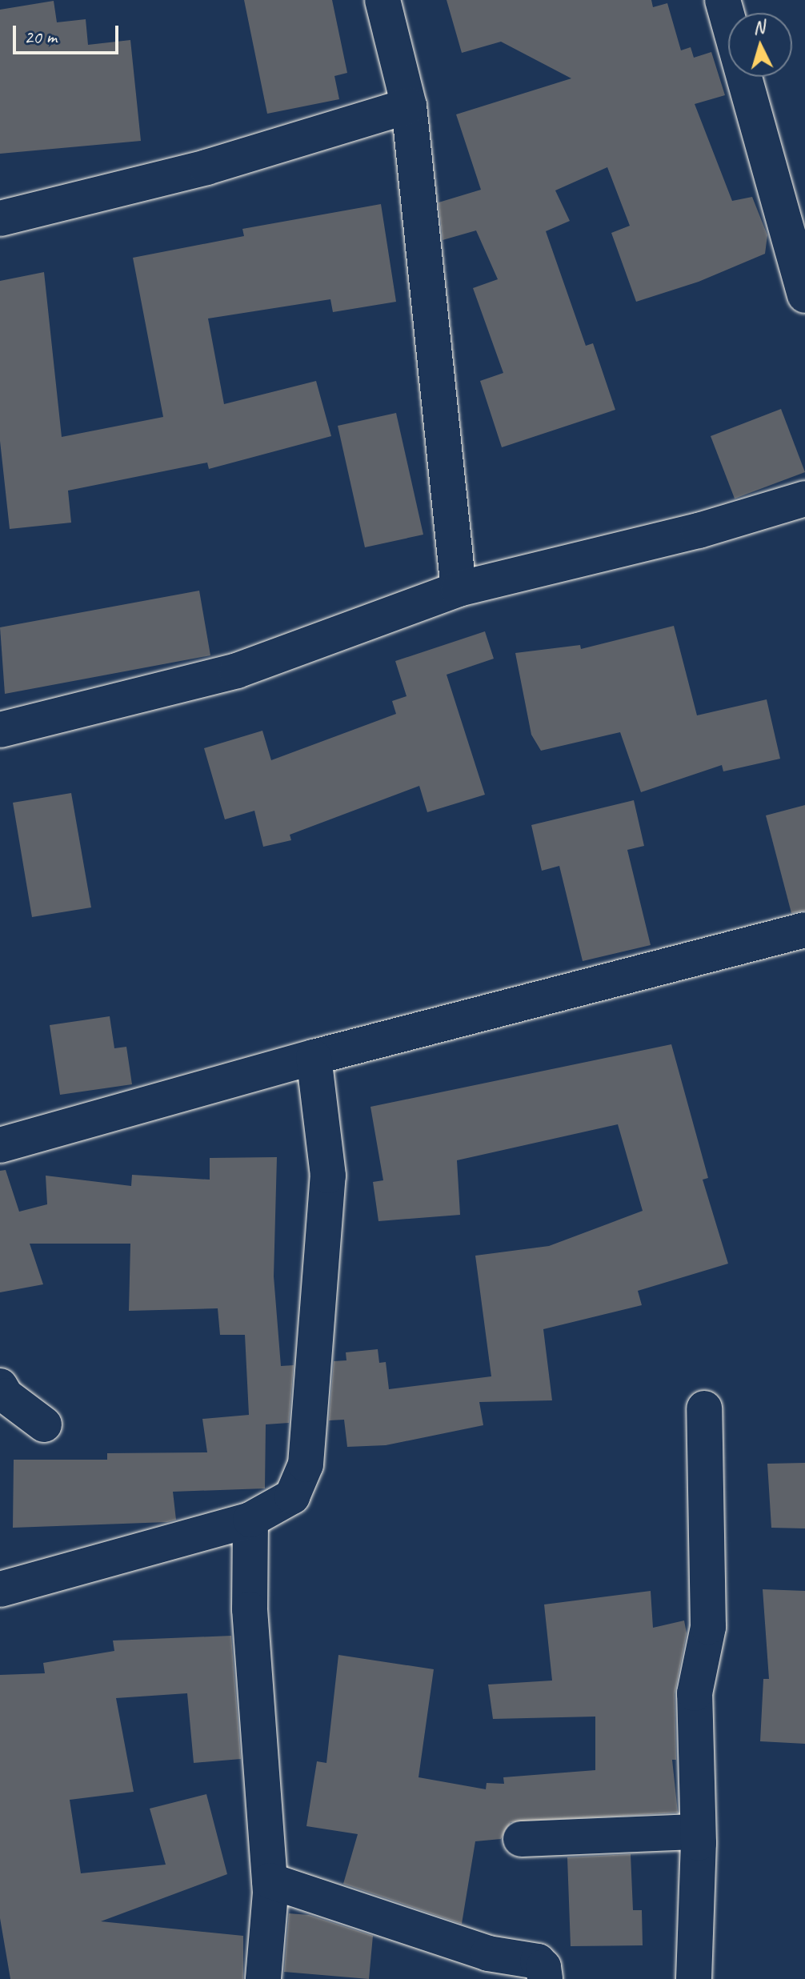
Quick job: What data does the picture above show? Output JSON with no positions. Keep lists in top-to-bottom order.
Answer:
{
  "scale_bar": "20 m",
  "north": "top"
}
